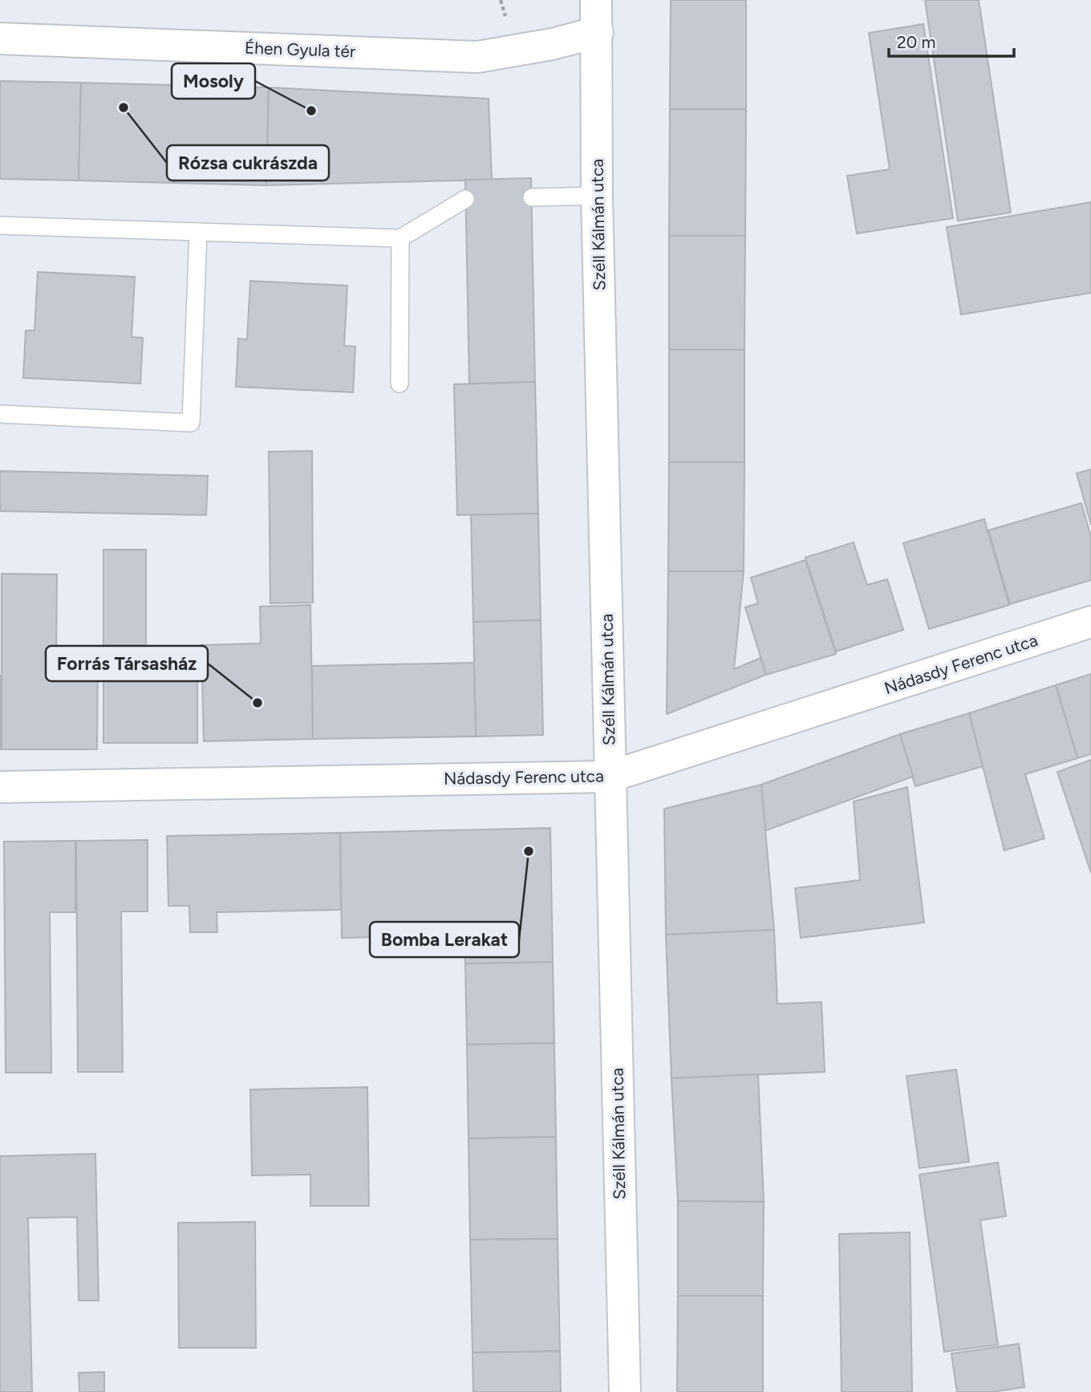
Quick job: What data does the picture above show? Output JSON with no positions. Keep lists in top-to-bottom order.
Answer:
{
  "streets": {
    "street": ["Éhen Gyula tér", "Széll Kálmán utca", "Nádasdy Ferenc utca"]
  },
  "crossings": [
    ["Éhen Gyula tér", "Széll Kálmán utca"],
    ["Széll Kálmán utca", "Nádasdy Ferenc utca"]
  ],
  "places": [
    "Rózsa cukrászda",
    "Mosoly",
    "Forrás Társasház",
    "Bomba Lerakat"
  ],
  "scale_bar": "20 m"
}
